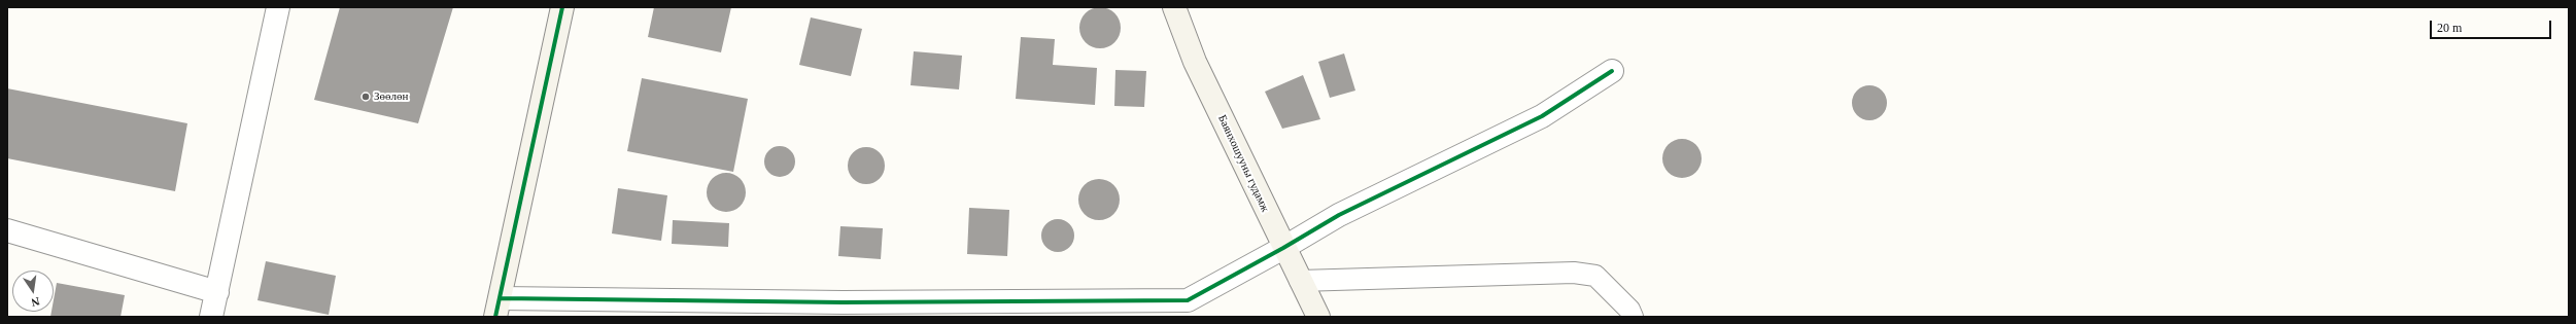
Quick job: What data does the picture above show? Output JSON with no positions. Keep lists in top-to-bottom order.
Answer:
{
  "streets": {
    "main road": ["Баянхошууны гудамж"]
  },
  "places": ["Зөөлөн"],
  "scale_bar": "20 m",
  "north": "bottom"
}
